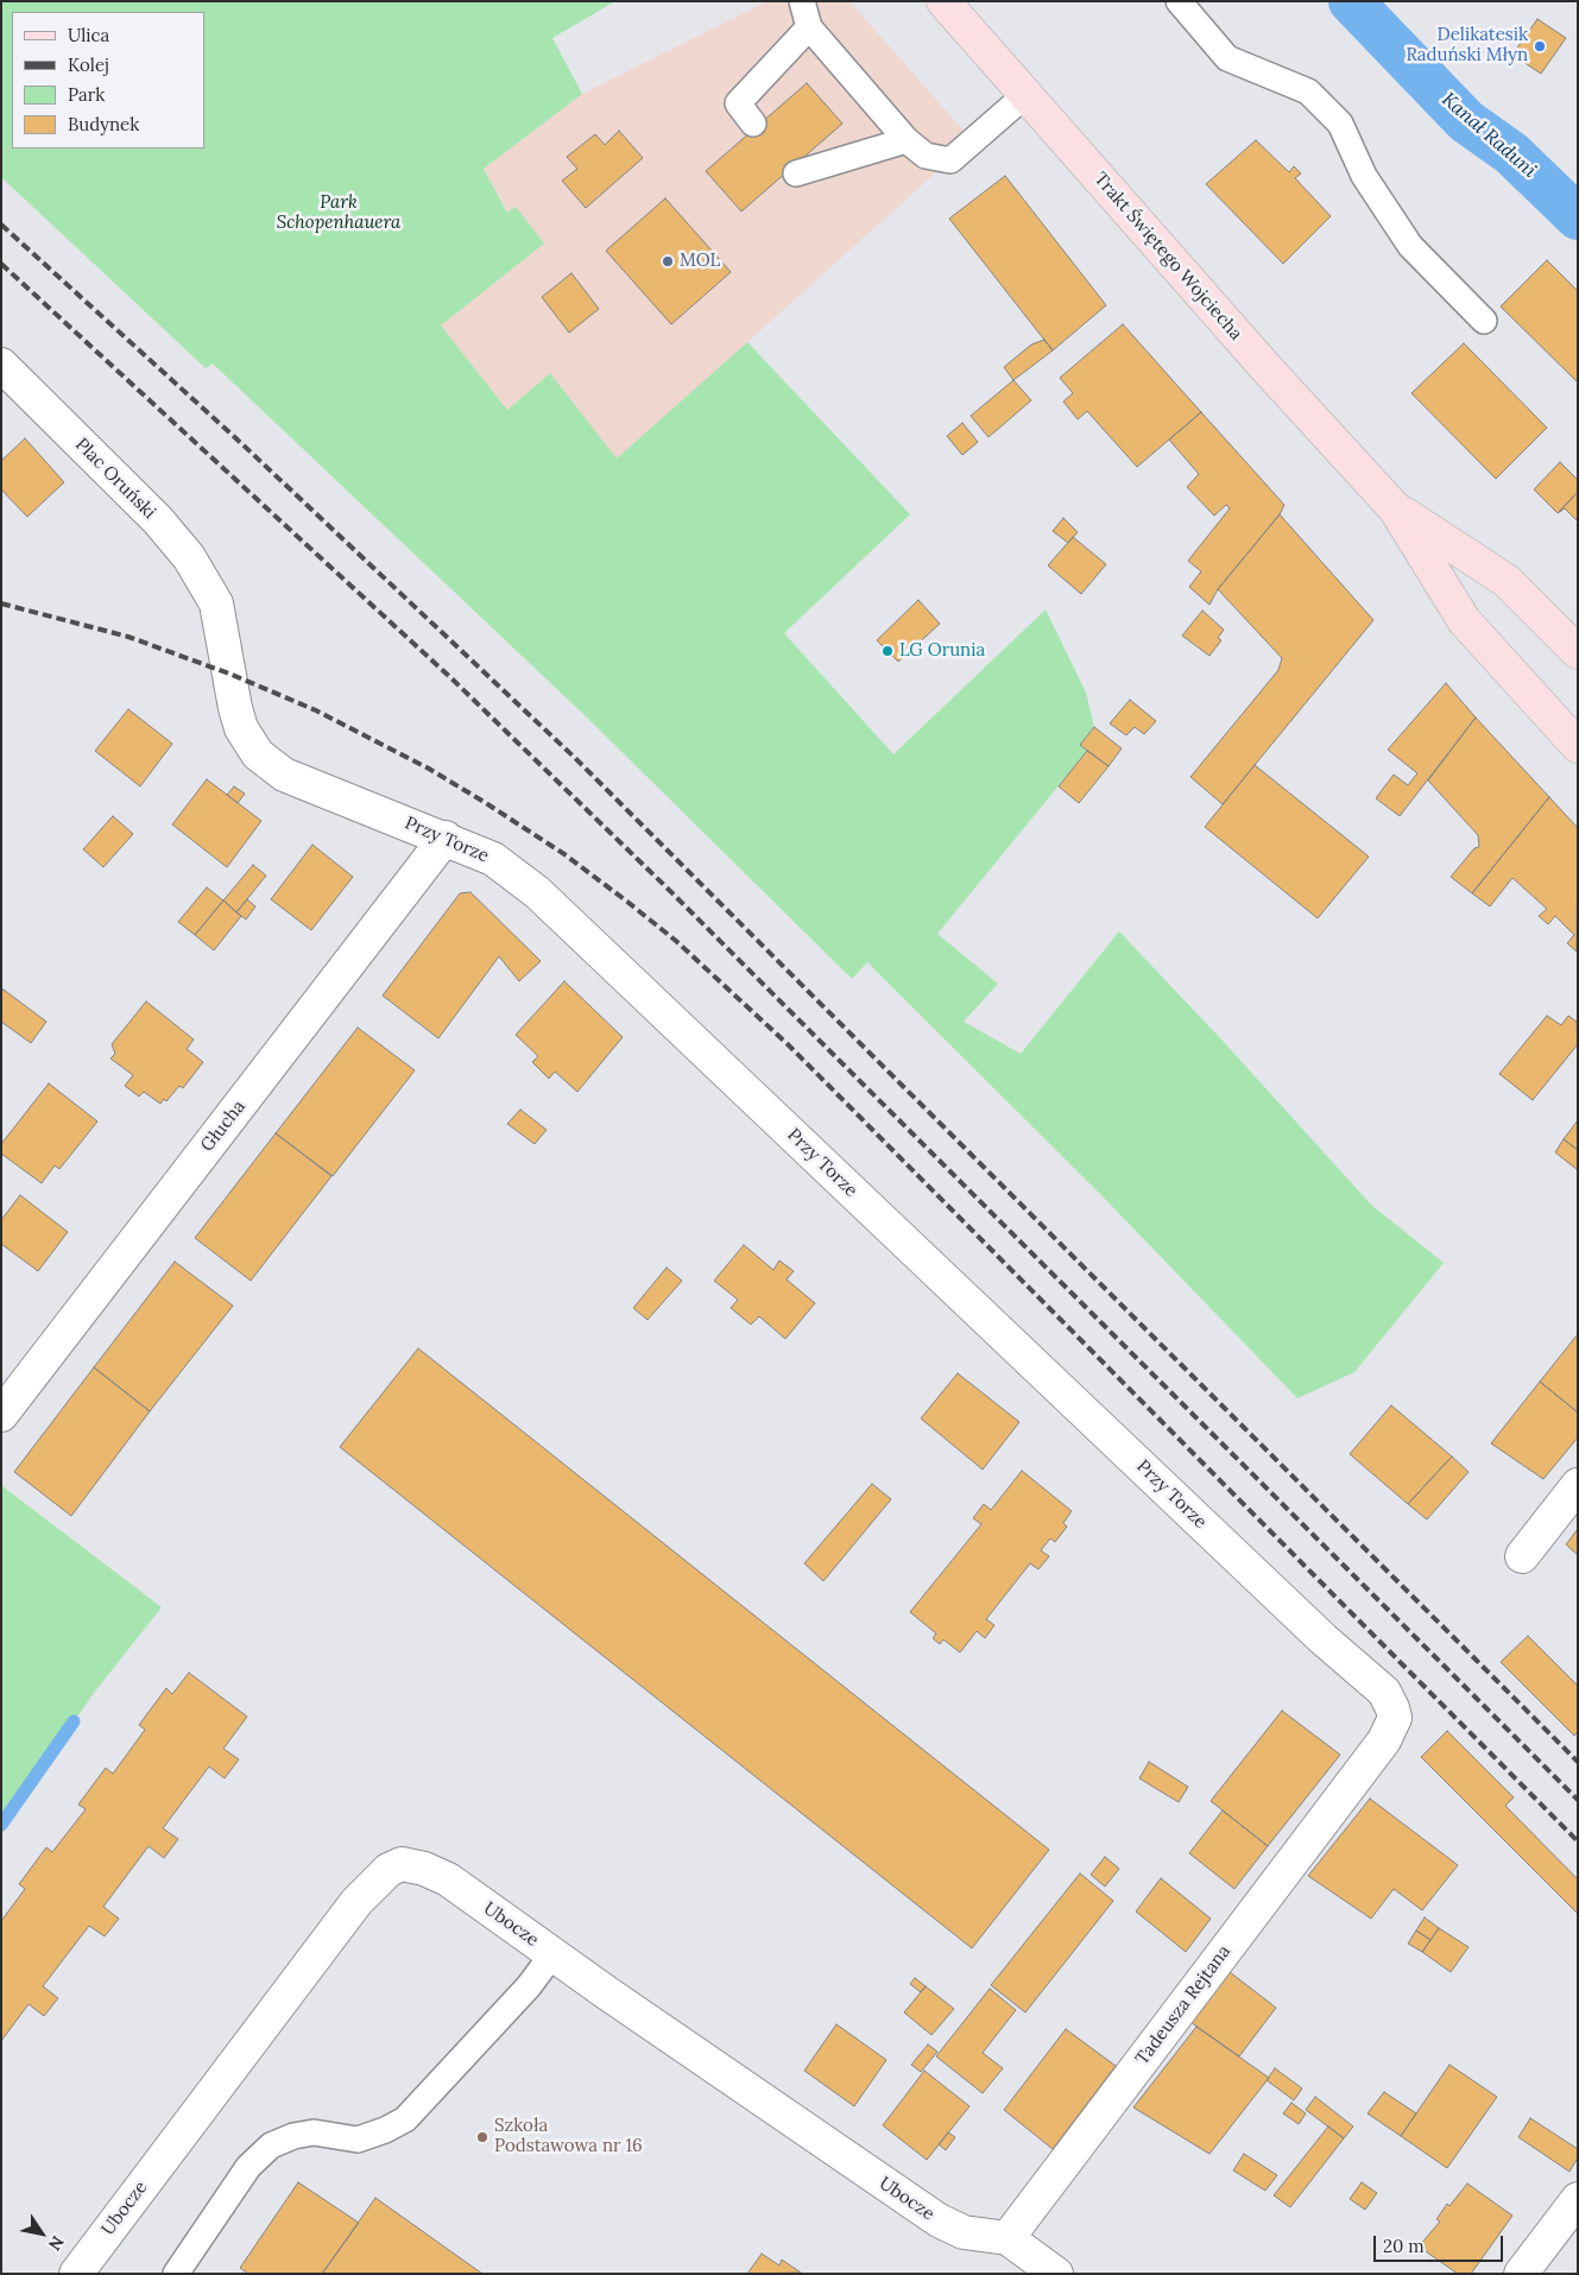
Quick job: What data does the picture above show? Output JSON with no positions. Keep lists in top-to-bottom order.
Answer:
{
  "streets": {
    "main road": ["Trakt Świętego Wojciecha"],
    "street": [
      "Plac Oruński",
      "Przy Torze",
      "Głucha",
      "Ubocze",
      "Tadeusza Rejtana"
    ]
  },
  "crossings": [
    ["Plac Oruński", "Przy Torze"],
    ["Przy Torze", "Głucha"],
    ["Przy Torze", "Tadeusza Rejtana"],
    ["Ubocze", "Tadeusza Rejtana"]
  ],
  "water": ["Kanał Raduni"],
  "parks": ["Park Schopenhauera"],
  "places": [
    "Delikatesik Raduński Młyn",
    "MOL",
    "LG Orunia",
    "Szkoła Podstawowa nr 16"
  ],
  "legend": [
    "Ulica",
    "Kolej",
    "Park",
    "Budynek"
  ],
  "scale_bar": "20 m",
  "north": "bottom right"
}
